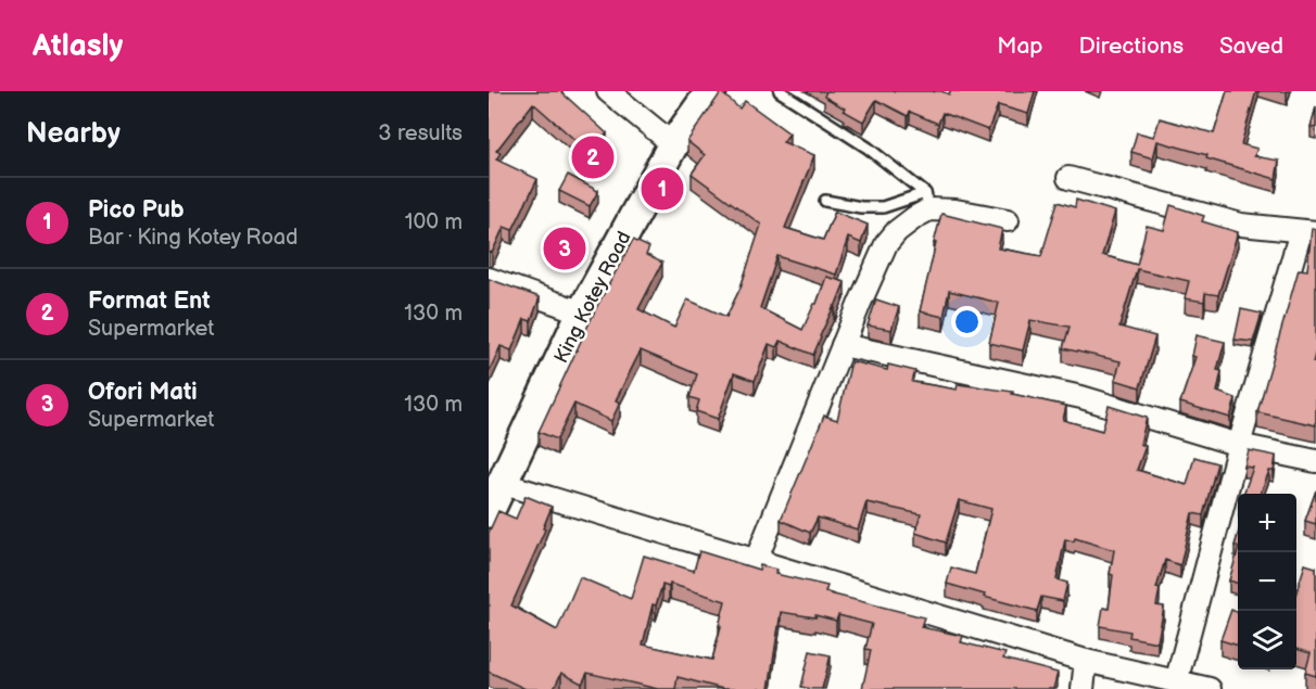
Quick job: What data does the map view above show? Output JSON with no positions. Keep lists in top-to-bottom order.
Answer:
{
  "streets": {
    "street": ["King Kotey Road"]
  },
  "page": {
    "header": "Atlasly",
    "nav": ["Map", "Directions", "Saved"],
    "heading": ["Nearby", "3 results"],
    "pins": ["2", "1", "3"],
    "list": [
      {
        "mark": "1",
        "name": "Pico Pub",
        "note": "Bar · King Kotey Road",
        "value": "100 m"
      },
      {
        "mark": "2",
        "name": "Format Ent",
        "note": "Supermarket",
        "value": "130 m"
      },
      {
        "mark": "3",
        "name": "Ofori Mati",
        "note": "Supermarket",
        "value": "130 m"
      }
    ],
    "map_buttons": ["+", "−"]
  }
}
